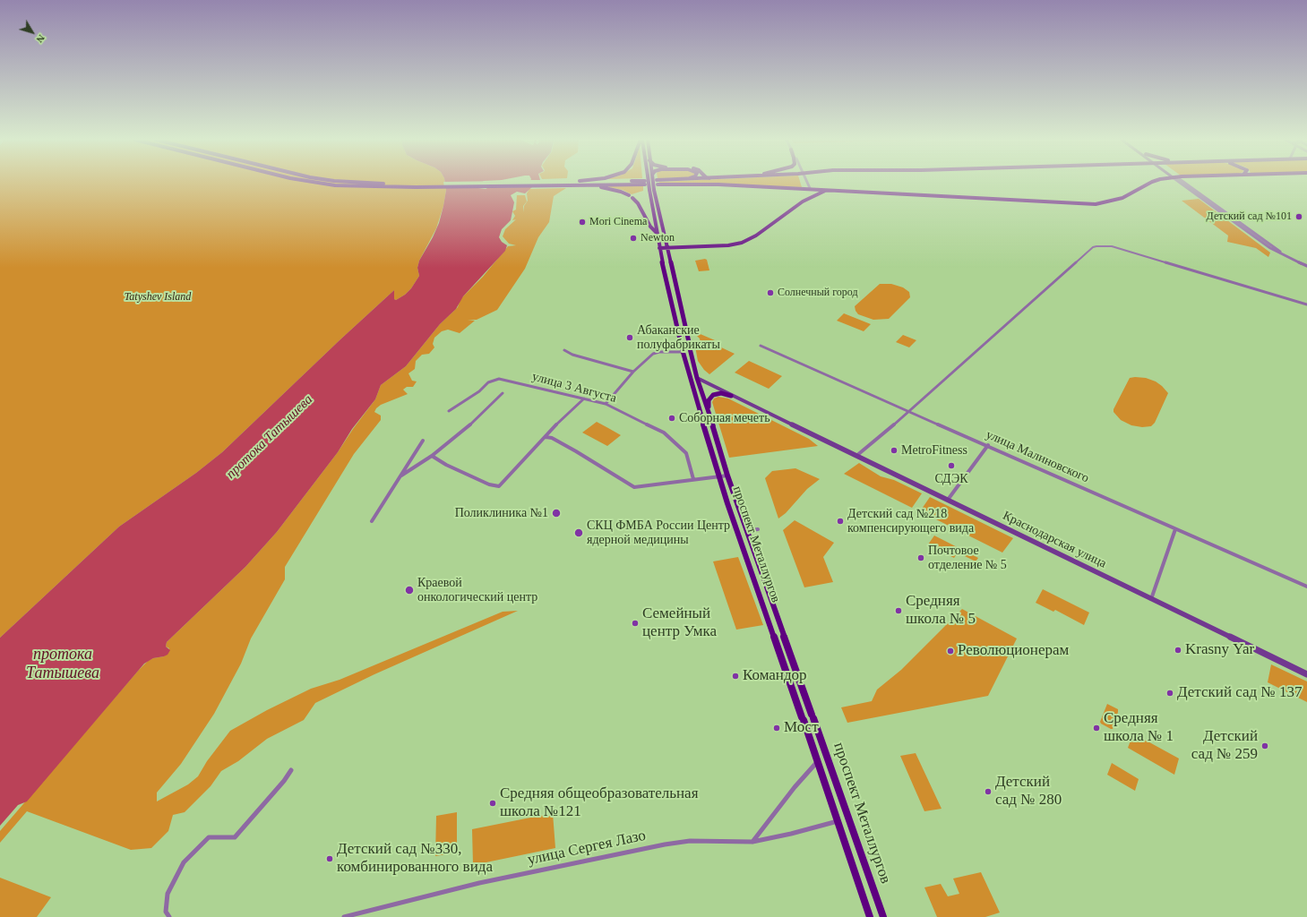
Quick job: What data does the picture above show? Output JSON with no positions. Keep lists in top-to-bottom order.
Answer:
{
  "streets": {
    "main road": ["Краснодарская улица", "проспект Металлургов"],
    "street": ["улица 3 Августа", "улица Малиновского", "улица Сергея Лазо"]
  },
  "crossings": [
    ["Краснодарская улица", "проспект Металлургов"],
    ["проспект Металлургов", "улица Сергея Лазо"]
  ],
  "water": ["протока Татышева"],
  "parks": ["Tatyshev Island"],
  "places": [
    "Детский сад №101",
    "Mori Cinema",
    "Newton",
    "Солнечный город",
    "Абаканские полуфабрикаты",
    "Соборная мечеть",
    "MetroFitness",
    "СДЭК",
    "Поликлиника №1",
    "Детский сад №218 компенсирующего вида",
    "СКЦ ФМБА России Центр ядерной медицины",
    "Почтовое отделение № 5",
    "Краевой онкологический центр",
    "Средняя школа № 5",
    "Семейный центр Умка",
    "Krasny Yar",
    "Революционерам",
    "Командор",
    "Детский сад № 137",
    "Мост",
    "Средняя школа № 1",
    "Детский сад № 259",
    "Детский сад № 280",
    "Средняя общеобразовательная школа №121",
    "Детский сад №330, комбинированного вида"
  ],
  "north": "bottom right"
}
